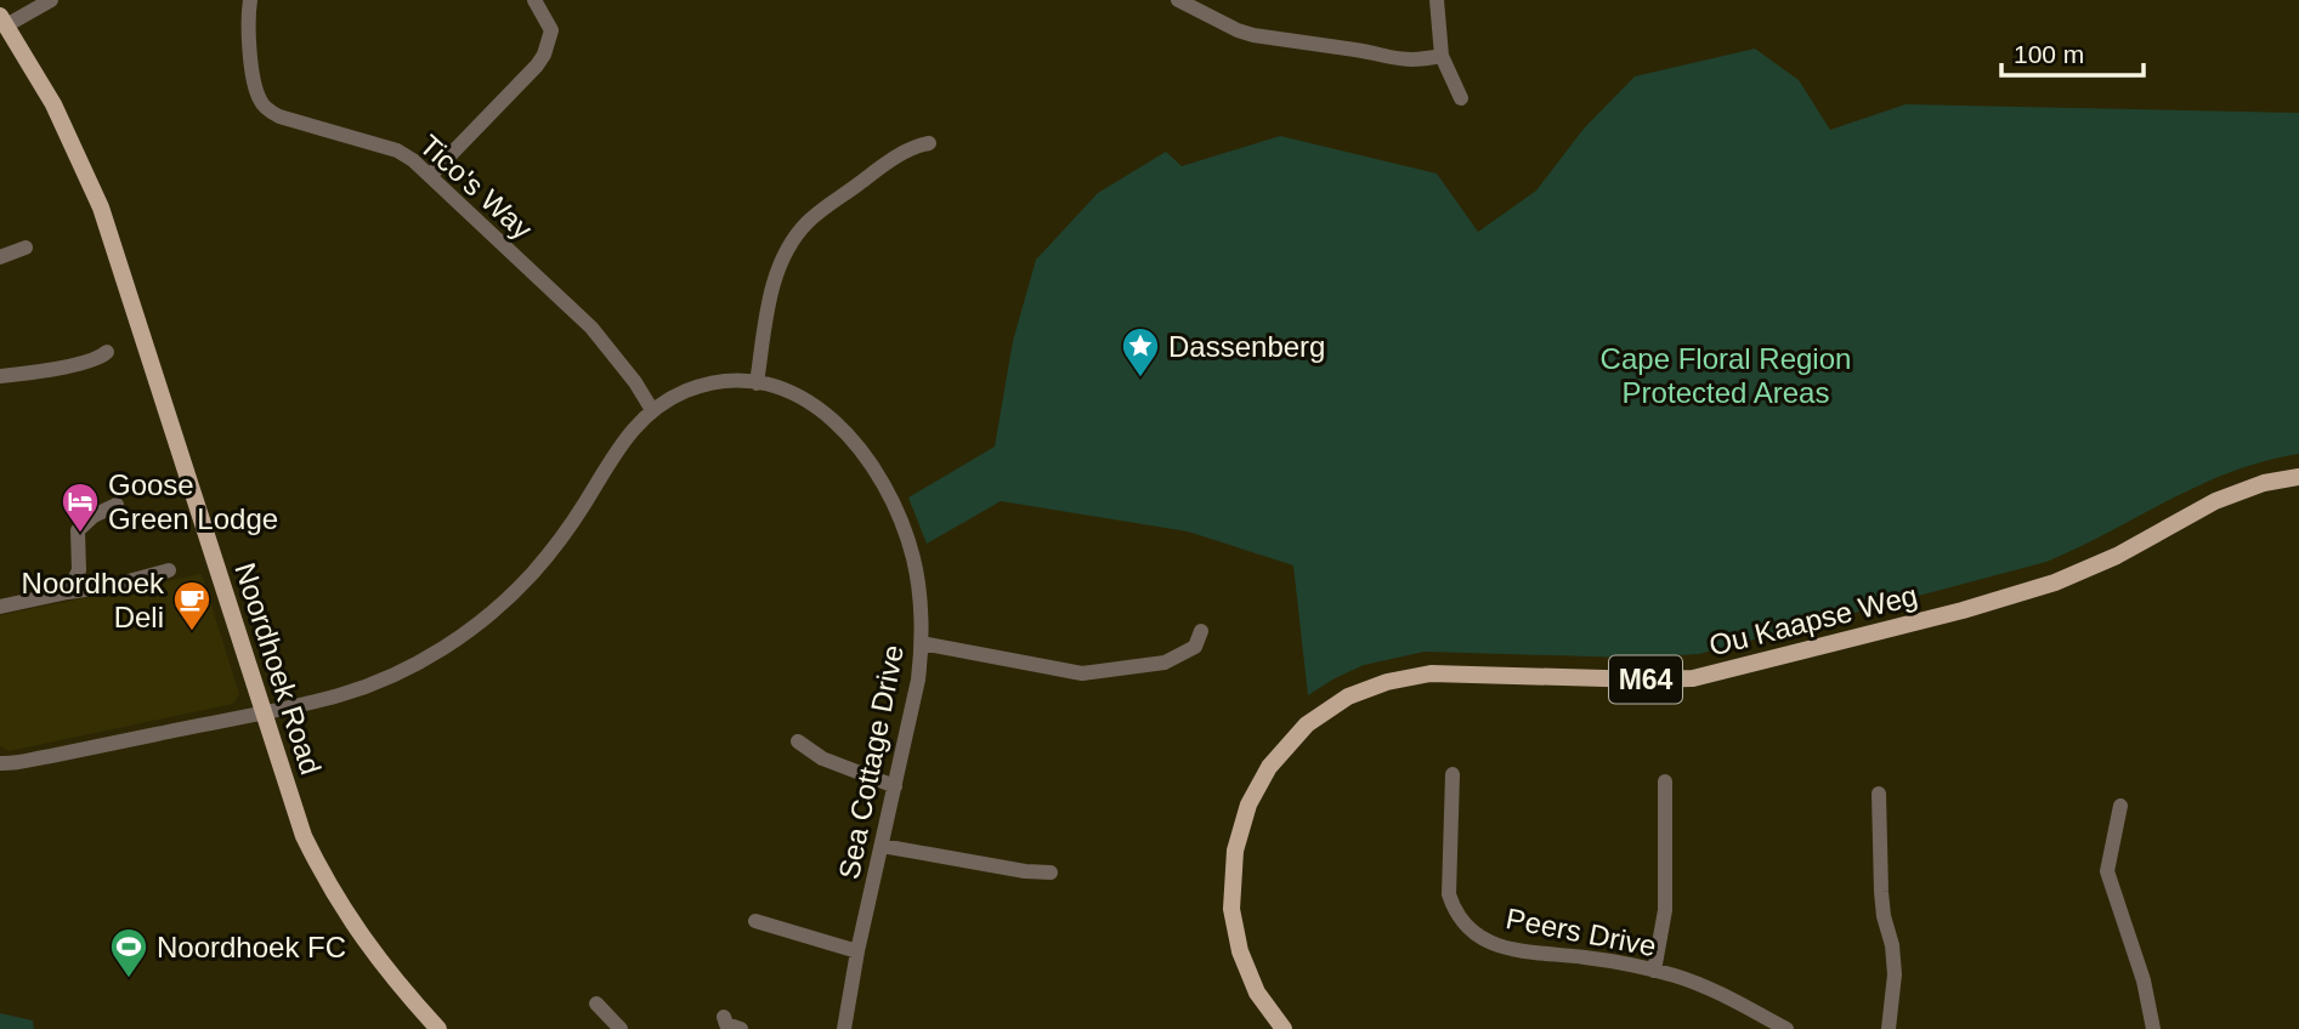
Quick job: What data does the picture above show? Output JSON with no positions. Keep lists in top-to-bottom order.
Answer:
{
  "streets": {
    "main road": ["Ou Kaapse Weg", "Noordhoek Road", "M64"],
    "street": ["Tico's Way", "Sea Cottage Drive", "Peers Drive"]
  },
  "crossings": [
    ["Tico's Way", "Sea Cottage Drive"],
    ["Noordhoek Road", "Sea Cottage Drive"]
  ],
  "parks": ["Cape Floral Region Protected Areas"],
  "places": {
    "place": ["Dassenberg"],
    "hotel": ["Goose Green Lodge"],
    "cafe": ["Noordhoek Deli"],
    "sports": ["Noordhoek FC"]
  },
  "scale_bar": "100 m"
}
